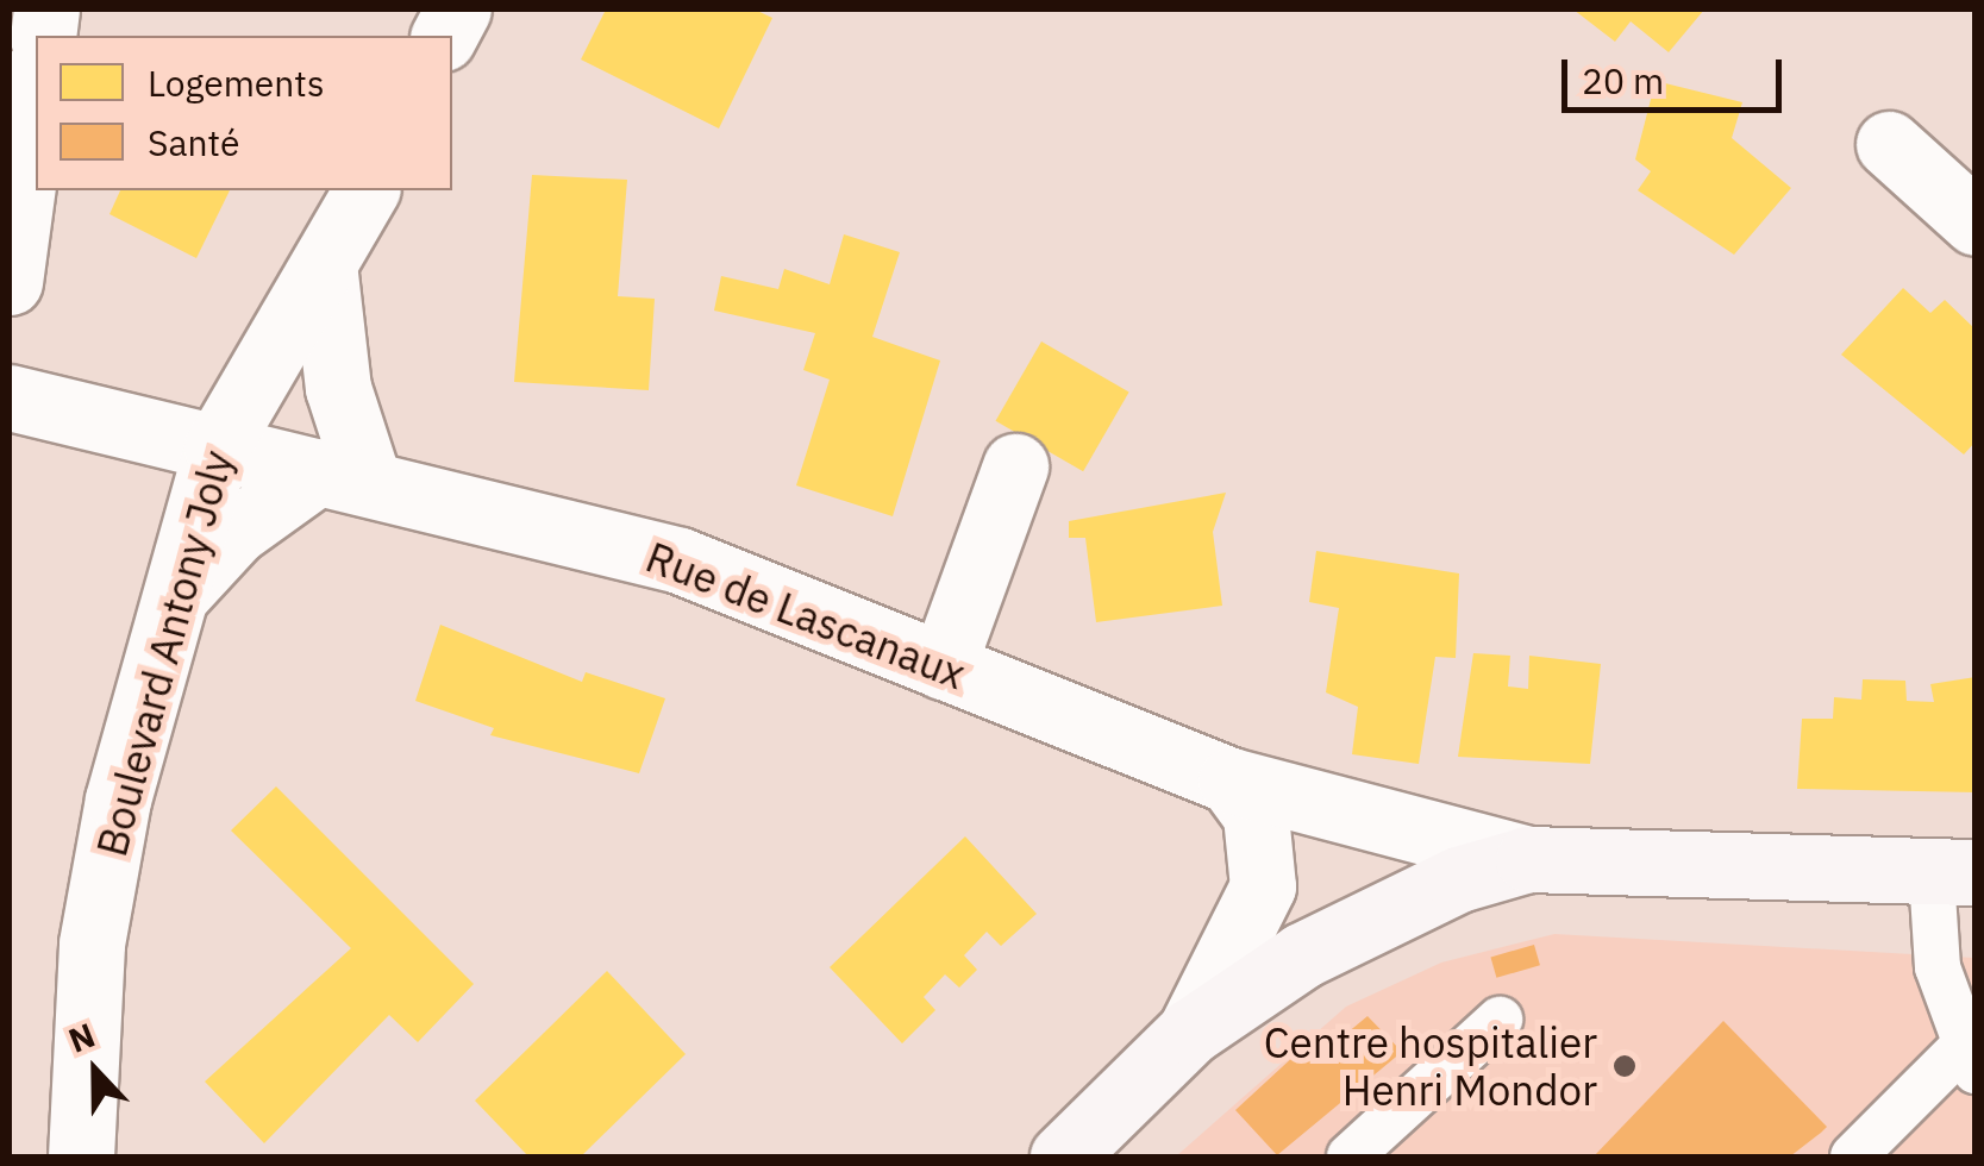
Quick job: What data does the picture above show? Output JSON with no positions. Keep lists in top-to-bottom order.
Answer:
{
  "streets": {
    "street": ["Rue de Lascanaux", "Boulevard Antony Joly"]
  },
  "crossings": [
    ["Rue de Lascanaux", "Boulevard Antony Joly"]
  ],
  "places": ["Centre hospitalier Henri Mondor"],
  "legend": ["Logements", "Santé"],
  "scale_bar": "20 m",
  "north": "top"
}
